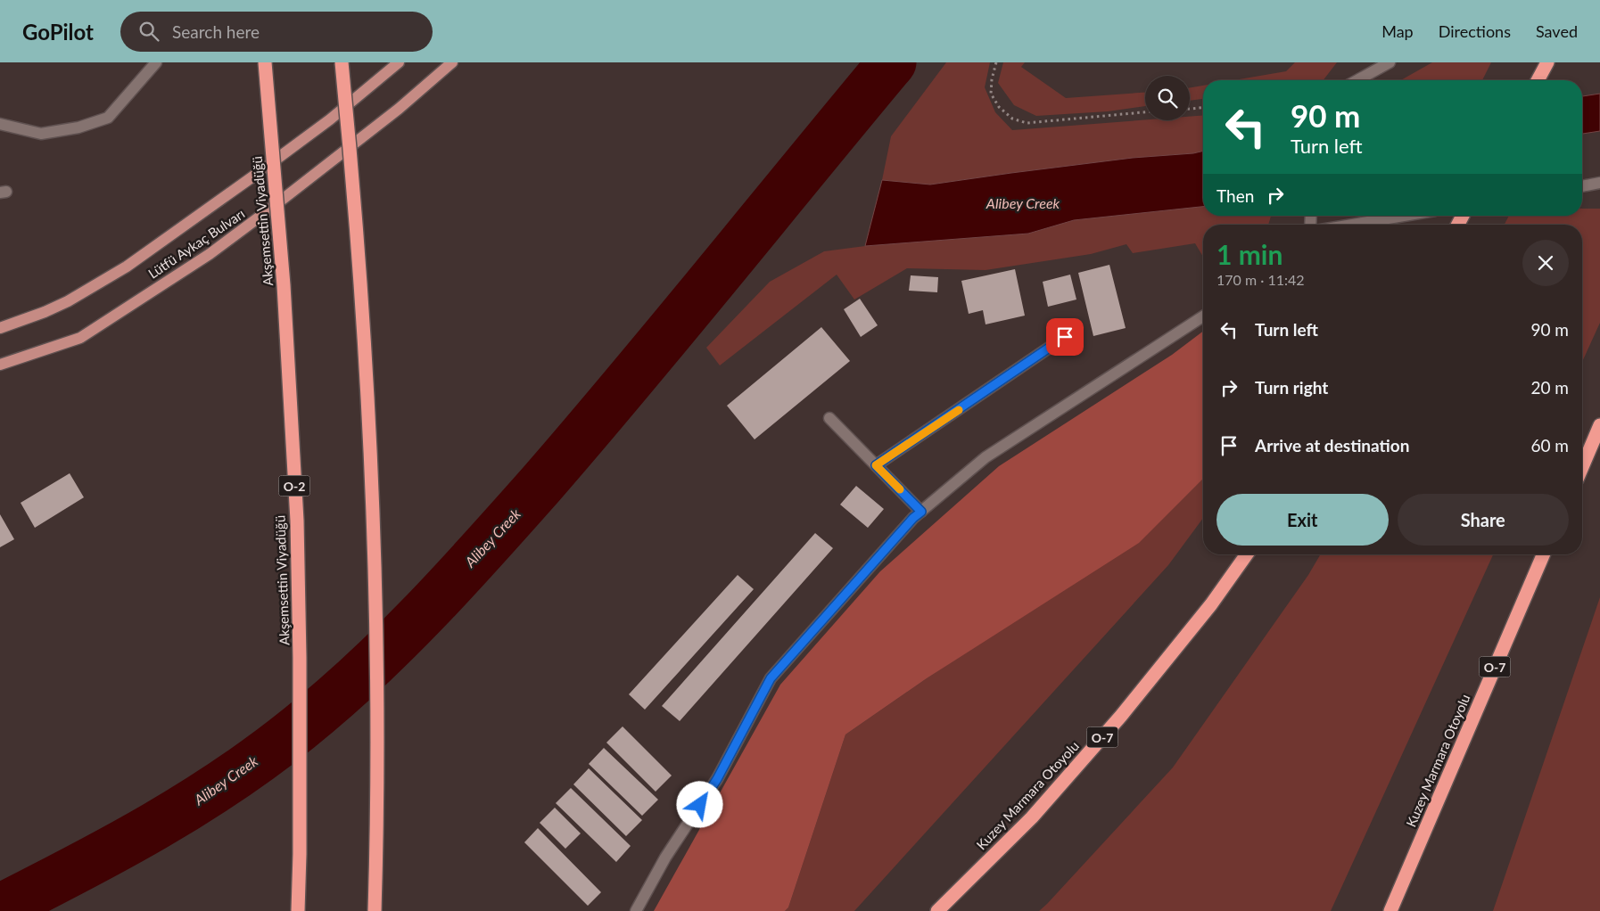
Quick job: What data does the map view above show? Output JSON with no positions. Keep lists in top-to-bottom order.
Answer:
{
  "streets": {
    "highway": [
      "Akşemsettin Viyadüğü",
      "O-2",
      "O-7",
      "Kuzey Marmara Otoyolu"
    ],
    "main road": ["Lütfü Aykaç Bulvarı"]
  },
  "water": ["Alibey Creek"],
  "page": {
    "header": "GoPilot",
    "search": "Search here",
    "nav": ["Map", "Directions", "Saved"],
    "turn": ["90 m", "Turn left"],
    "then": "Then",
    "heading": ["1 min", "170 m · 11:42"],
    "list": [
      {
        "name": "Turn left",
        "value": "90 m"
      },
      {
        "name": "Turn right",
        "value": "20 m"
      },
      {
        "name": "Arrive at destination",
        "value": "60 m"
      }
    ],
    "buttons": ["Exit", "Share"]
  }
}
